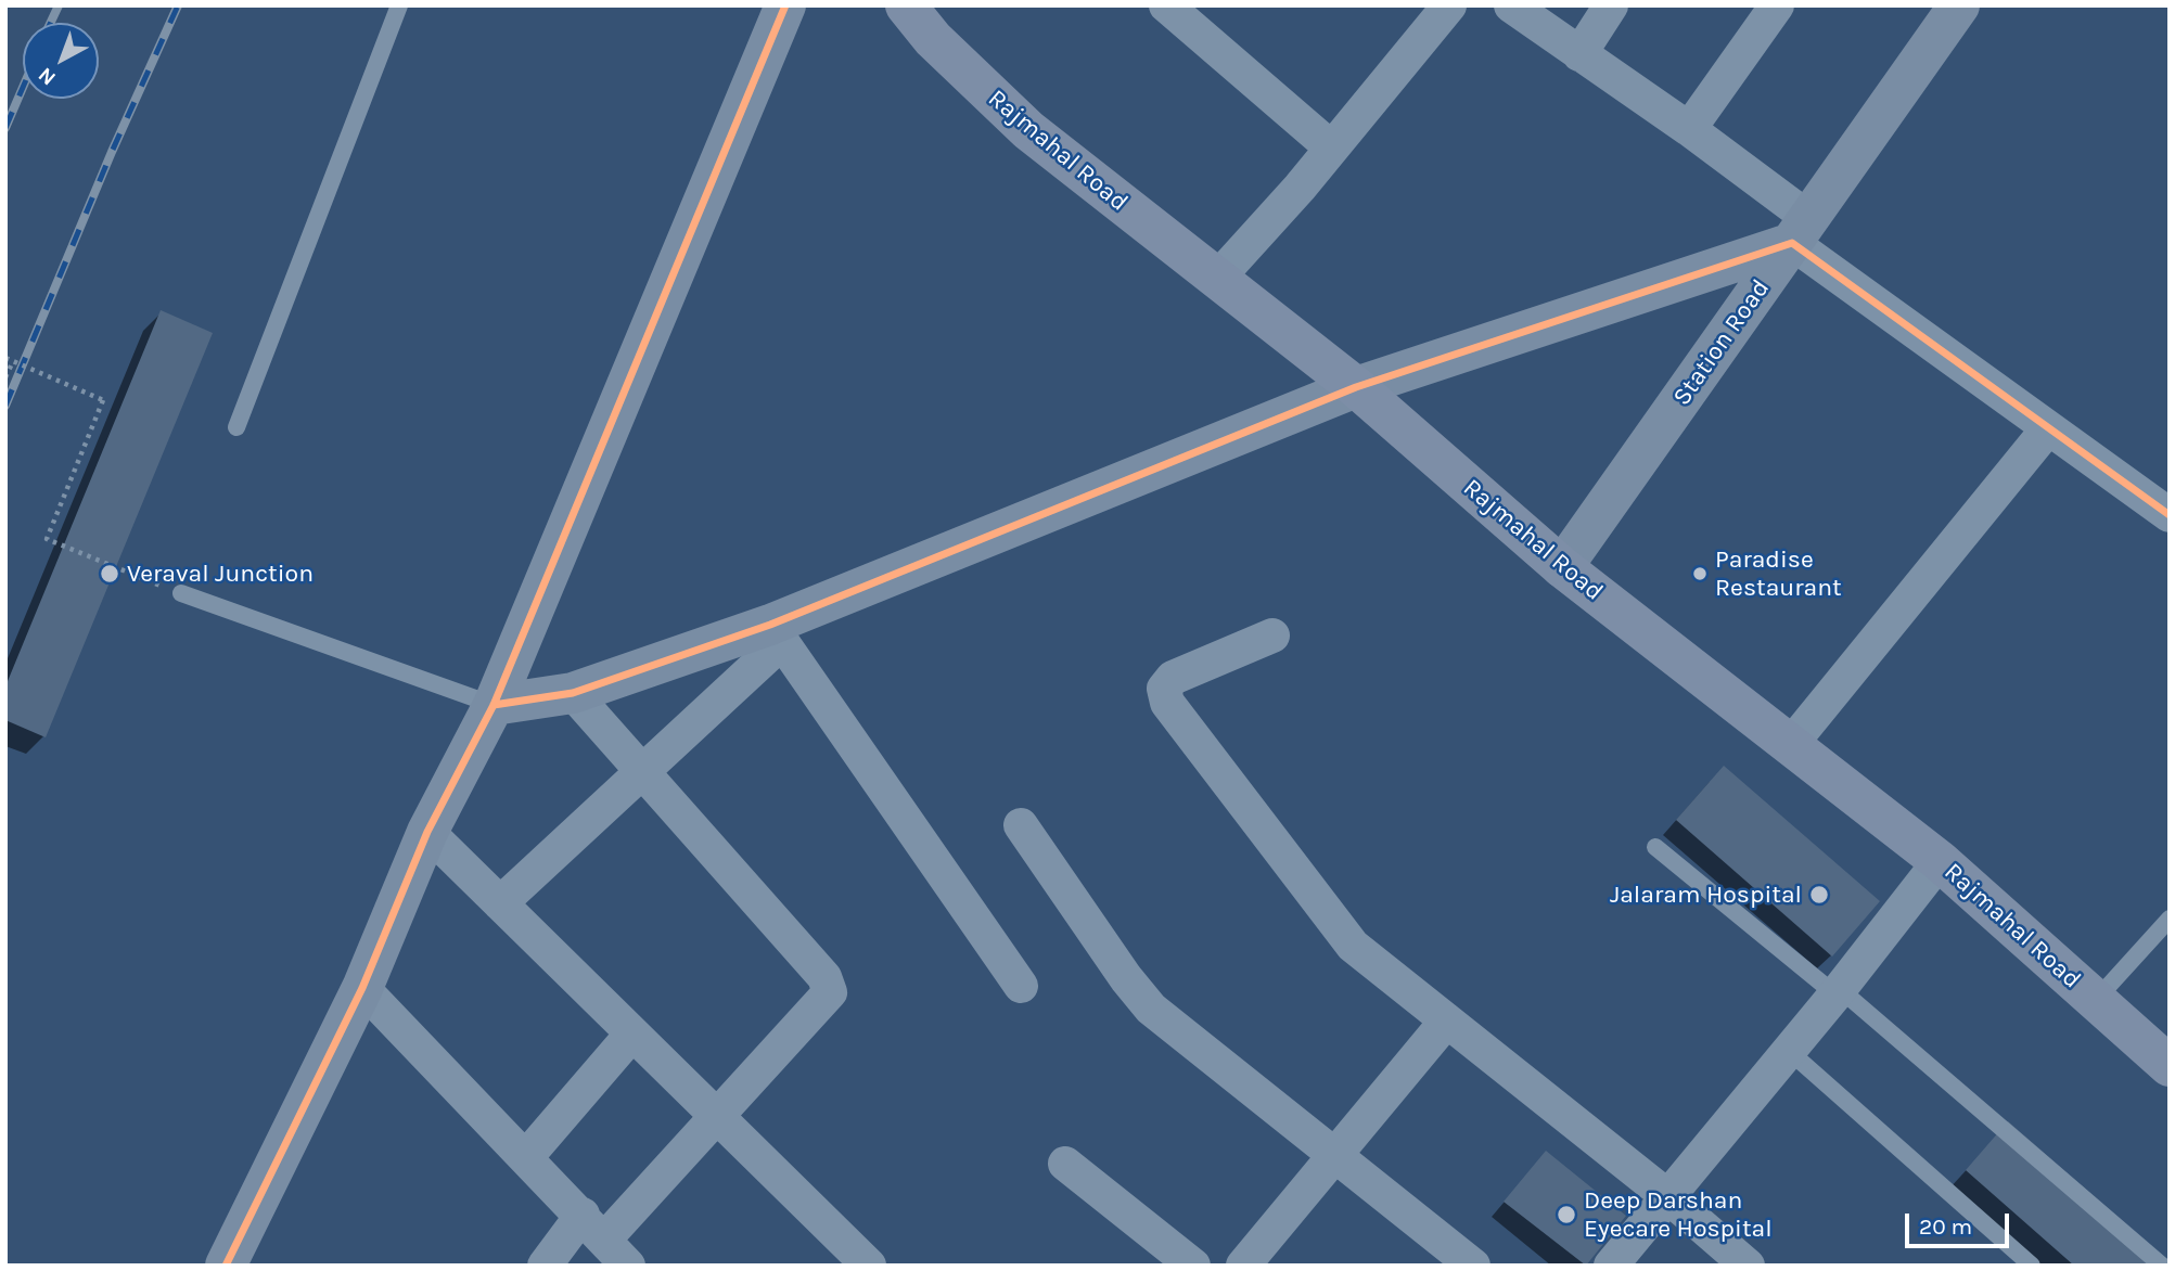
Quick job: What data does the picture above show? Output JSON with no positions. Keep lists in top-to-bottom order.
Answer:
{
  "streets": {
    "main road": ["Rajmahal Road"],
    "street": ["Station Road"]
  },
  "crossings": [
    ["Rajmahal Road", "Station Road"]
  ],
  "places": [
    "Veraval Junction",
    "Paradise Restaurant",
    "Jalaram Hospital",
    "Deep Darshan Eyecare Hospital"
  ],
  "scale_bar": "20 m",
  "north": "bottom left"
}
